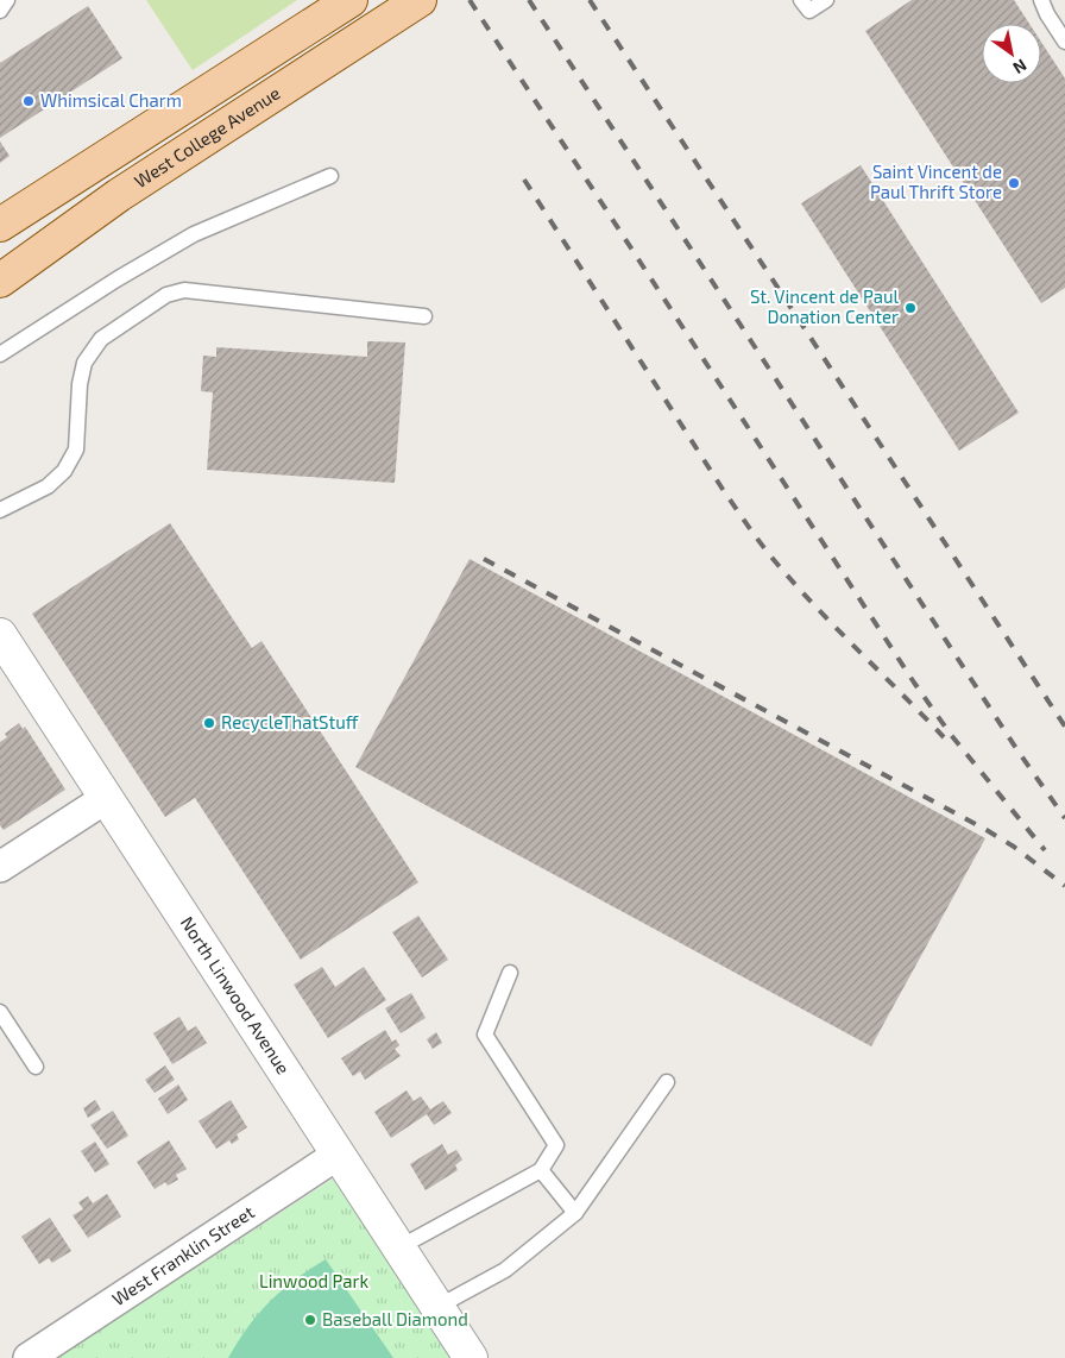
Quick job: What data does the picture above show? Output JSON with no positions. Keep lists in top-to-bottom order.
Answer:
{
  "streets": {
    "main road": ["West College Avenue"],
    "street": ["North Linwood Avenue", "West Franklin Street"]
  },
  "crossings": [
    ["North Linwood Avenue", "West Franklin Street"]
  ],
  "parks": ["Linwood Park"],
  "places": [
    "Whimsical Charm",
    "Saint Vincent de Paul Thrift Store",
    "St. Vincent de Paul Donation Center",
    "RecycleThatStuff",
    "Baseball Diamond"
  ],
  "north": "bottom right"
}
